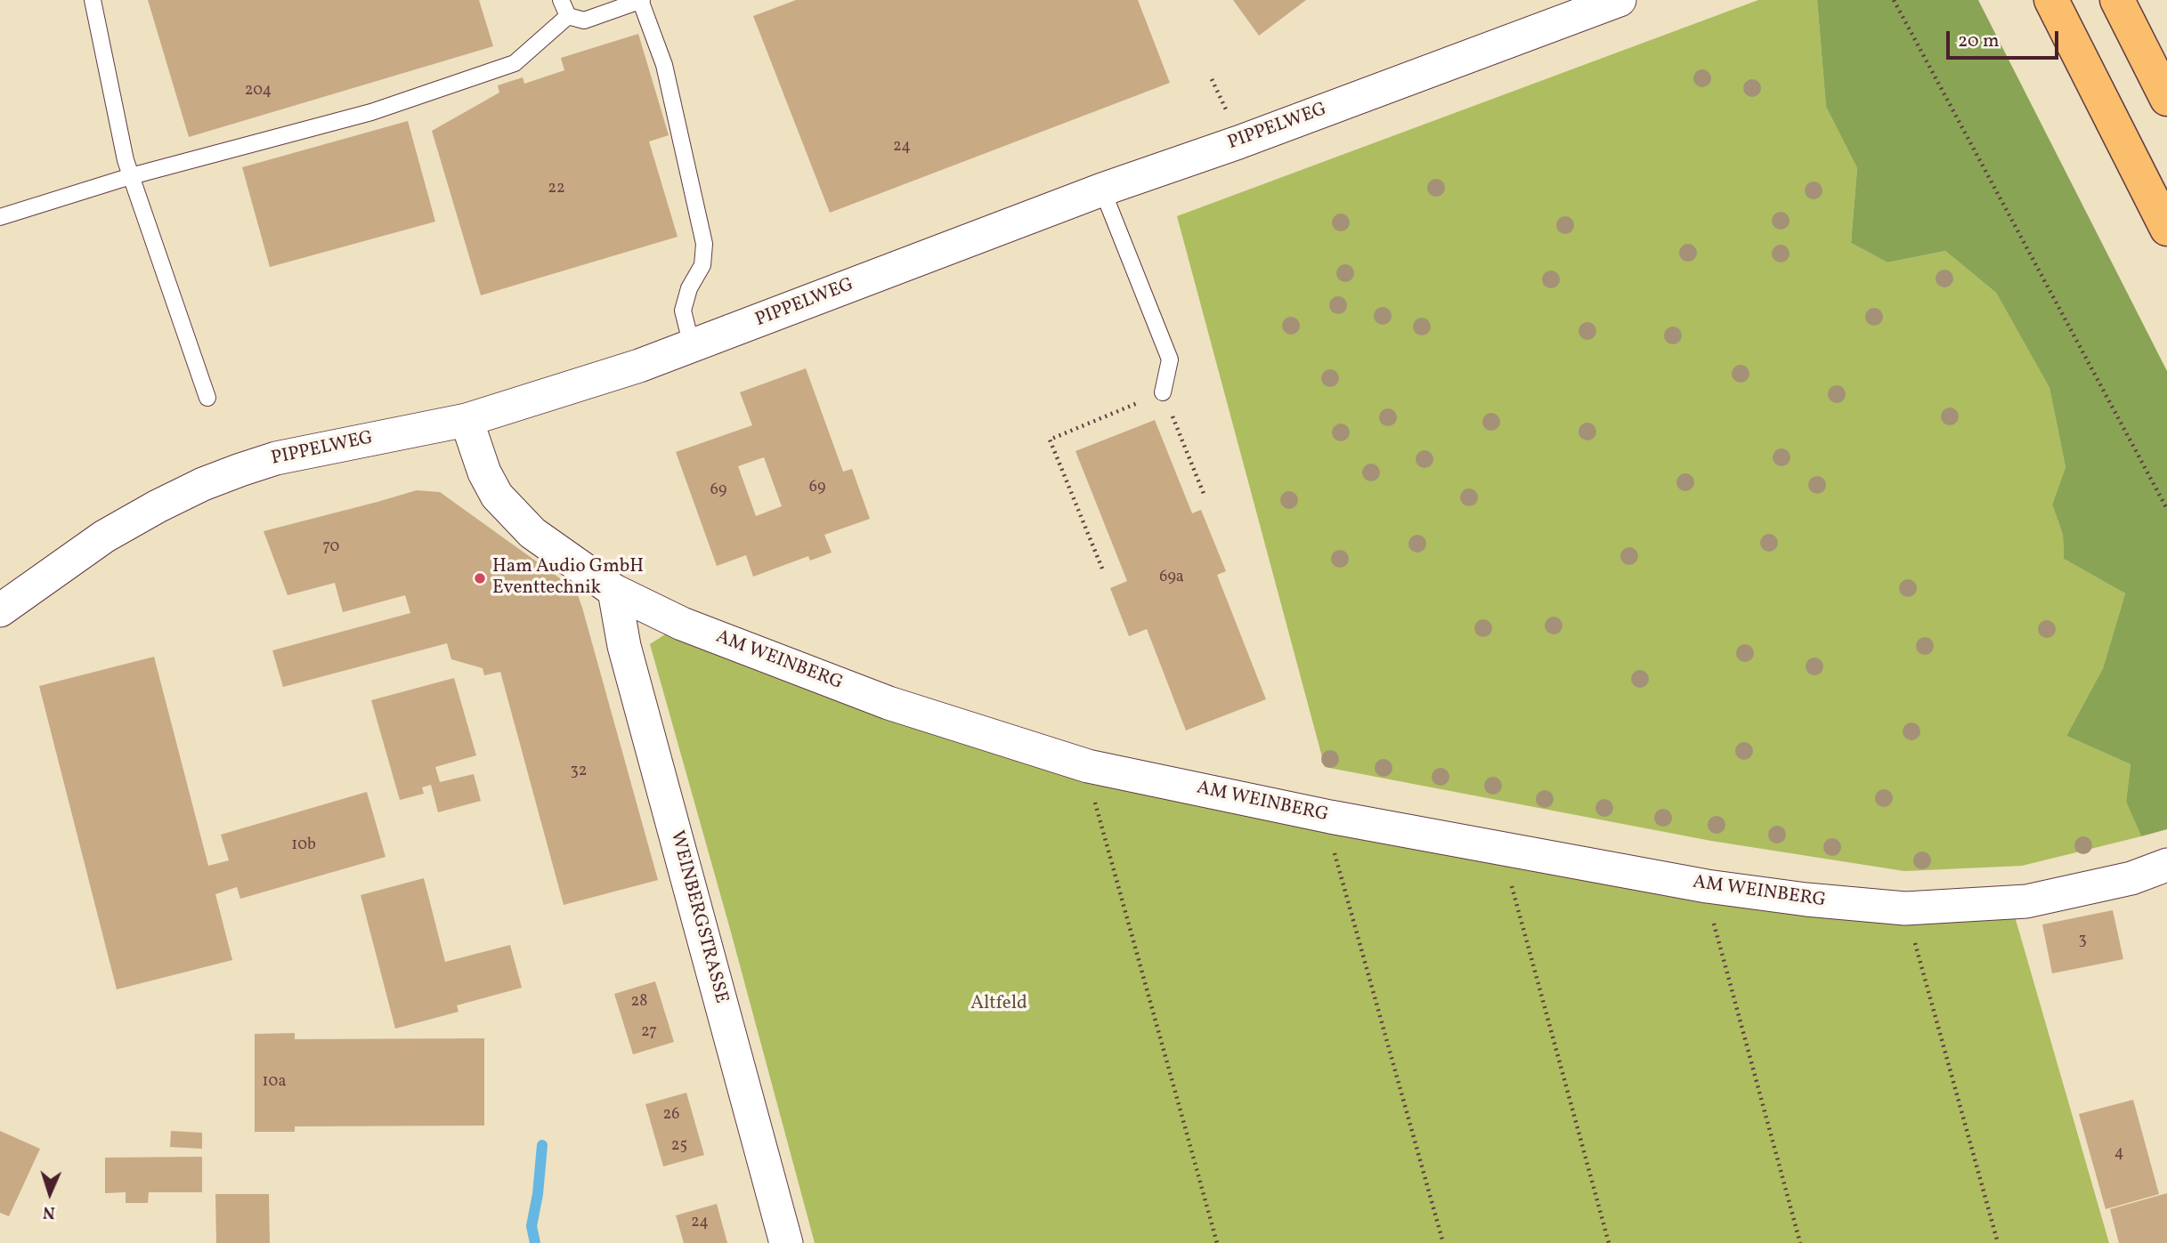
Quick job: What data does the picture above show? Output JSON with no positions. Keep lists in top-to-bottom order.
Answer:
{
  "streets": {
    "street": ["PIPPELWEG", "AM WEINBERG", "WEINBERGSTRASSE"]
  },
  "crossings": [
    ["PIPPELWEG", "AM WEINBERG"],
    ["AM WEINBERG", "WEINBERGSTRASSE"]
  ],
  "parks": ["Altfeld"],
  "places": ["Ham Audio GmbH Eventtechnik"],
  "house_numbers": [
    "204",
    "24",
    "22",
    "69",
    "69",
    "70",
    "69a",
    "32",
    "10b",
    "3",
    "28",
    "27",
    "10a",
    "26",
    "25",
    "4",
    "24"
  ],
  "scale_bar": "20 m",
  "north": "bottom"
}
